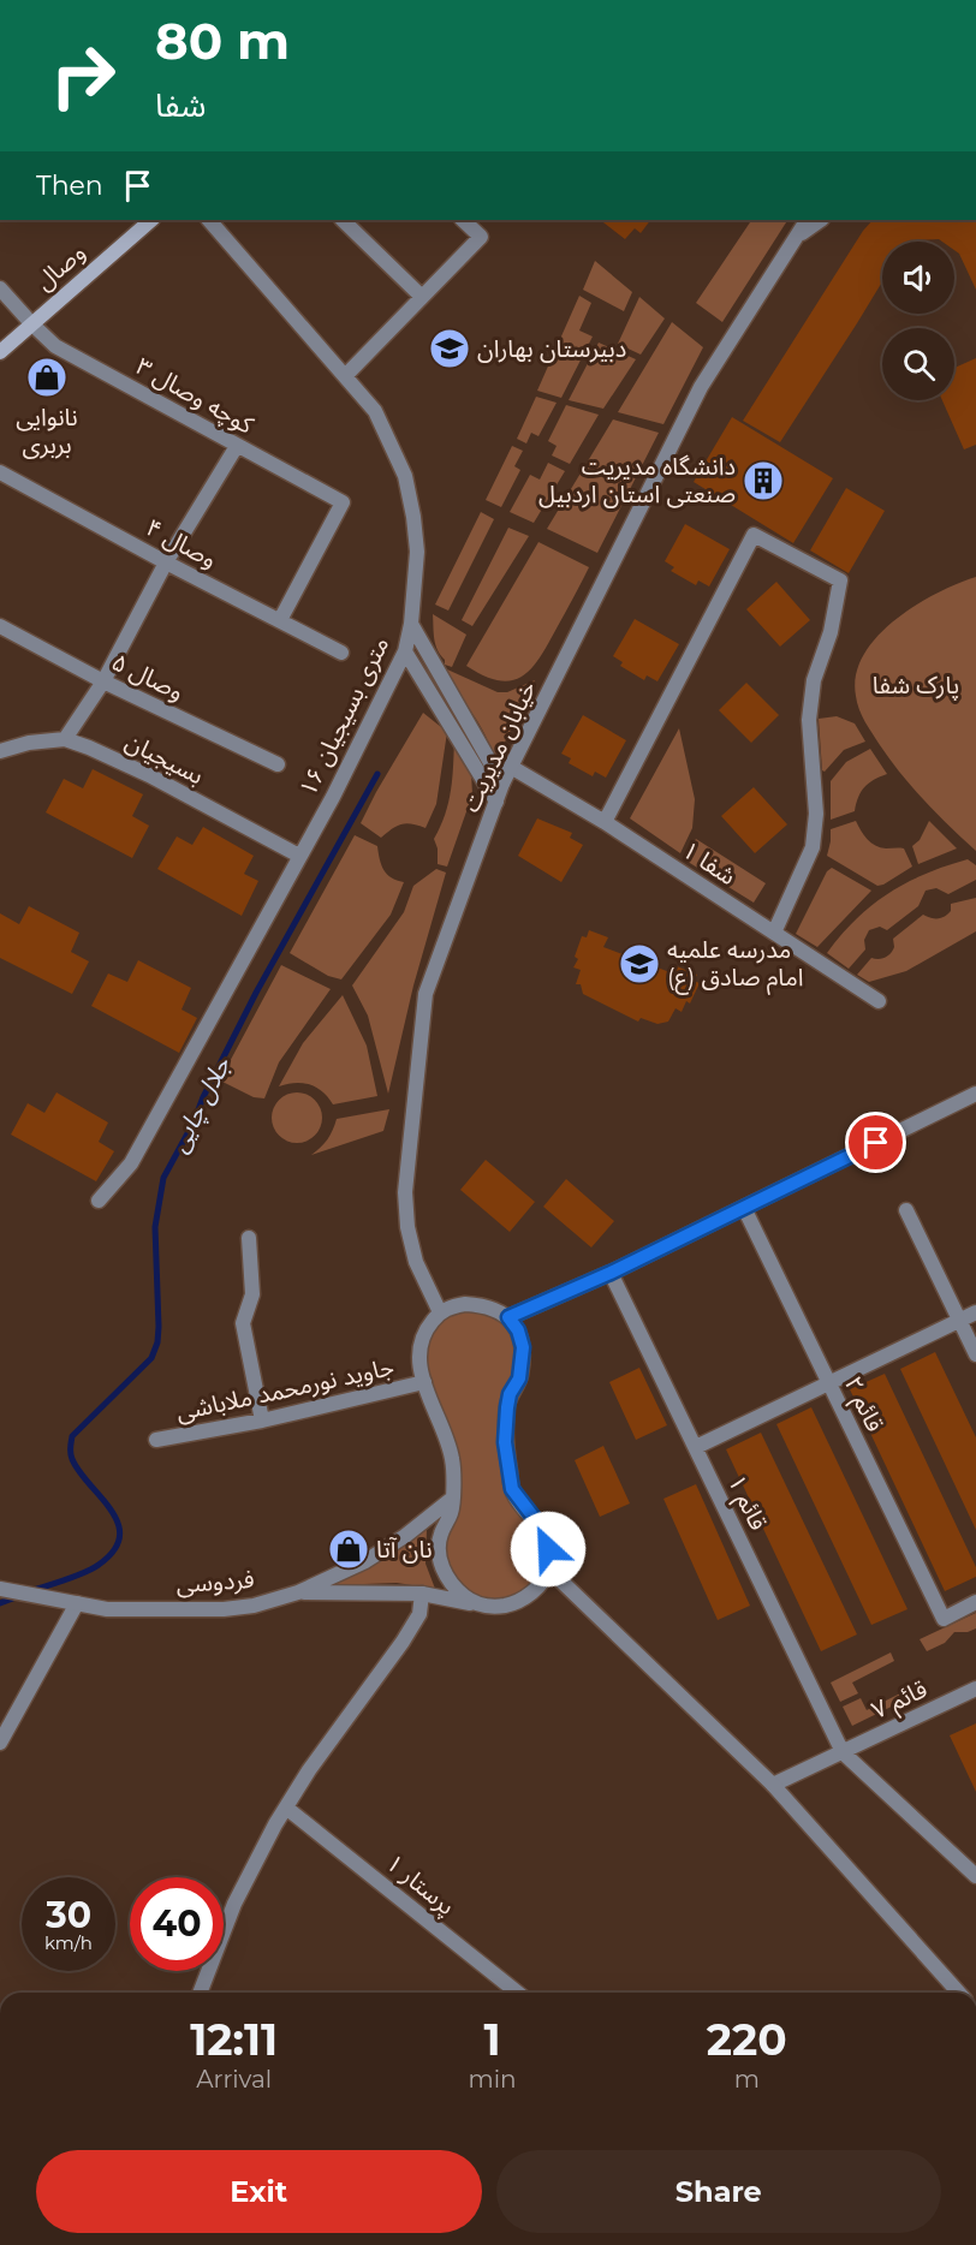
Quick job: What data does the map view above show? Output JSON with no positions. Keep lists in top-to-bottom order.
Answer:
{
  "streets": {
    "main road": ["وصال"],
    "street": [
      "کوچه وصال ۳",
      "وصال ۴",
      "وصال ۵",
      "۱۶ متری بسیجیان",
      "خیابان مدیریت",
      "بسیجیان",
      "شفا ۱",
      "جاوید نورمحمد ملاباشی",
      "قائم ۲",
      "قائم ۱",
      "فردوسی",
      "قائم ۷",
      "پرستار ۱"
    ]
  },
  "crossings": [
    ["وصال", "کوچه وصال ۳"],
    ["کوچه وصال ۳", "وصال ۴"],
    ["۱۶ متری بسیجیان", "بسیجیان"],
    ["خیابان مدیریت", "شفا ۱"],
    ["قائم ۱", "قائم ۷"]
  ],
  "water": ["جلال چایی"],
  "parks": ["پارک شفا"],
  "places": {
    "school or university": ["دبیرستان بهاران", "مدرسه علمیه امام صادق (ع)"],
    "shop": ["نانوایی بربری", "نان آتا"],
    "building": ["دانشگاه مدیریت صنعتی استان اردبیل"]
  },
  "page": {
    "turn": ["80 m", "شفا"],
    "then": "Then",
    "speed": "30 km/h",
    "limit": "40",
    "eta": [
      "12:11",
      "Arrival",
      "1",
      "min",
      "220",
      "m"
    ],
    "buttons": ["Exit", "Share"]
  }
}
